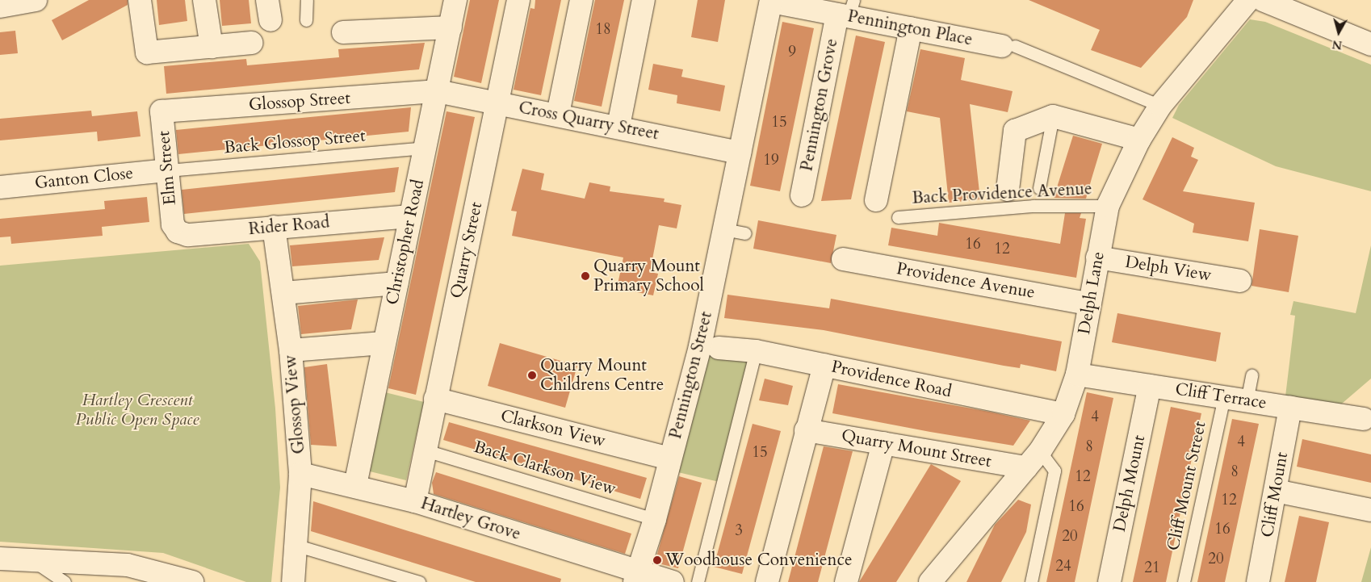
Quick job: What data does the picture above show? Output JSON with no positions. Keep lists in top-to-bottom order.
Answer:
{
  "streets": {
    "street": [
      "Pennington Place",
      "Glossop Street",
      "Pennington Grove",
      "Cross Quarry Street",
      "Elm Street",
      "Ganton Close",
      "Rider Road",
      "Christopher Road",
      "Quarry Street",
      "Delph View",
      "Providence Avenue",
      "Delph Lane",
      "Pennington Street",
      "Providence Road",
      "Cliff Terrace",
      "Glossop View",
      "Clarkson View",
      "Quarry Mount Street",
      "Delph Mount",
      "Cliff Mount",
      "Hartley Grove"
    ],
    "lane": [
      "Back Glossop Street",
      "Back Providence Avenue",
      "Back Clarkson View",
      "Cliff Mount Street"
    ]
  },
  "crossings": [
    ["Pennington Place", "Pennington Grove"],
    ["Pennington Place", "Pennington Street"],
    ["Glossop Street", "Cross Quarry Street"],
    ["Glossop Street", "Elm Street"],
    ["Glossop Street", "Christopher Road"],
    ["Cross Quarry Street", "Christopher Road"],
    ["Cross Quarry Street", "Quarry Street"],
    ["Cross Quarry Street", "Pennington Street"],
    ["Back Glossop Street", "Elm Street"],
    ["Back Glossop Street", "Ganton Close"],
    ["Back Glossop Street", "Christopher Road"],
    ["Elm Street", "Ganton Close"],
    ["Elm Street", "Rider Road"],
    ["Back Providence Avenue", "Delph Lane"],
    ["Rider Road", "Christopher Road"],
    ["Rider Road", "Glossop View"],
    ["Christopher Road", "Hartley Grove"],
    ["Quarry Street", "Clarkson View"],
    ["Quarry Street", "Back Clarkson View"],
    ["Quarry Street", "Hartley Grove"],
    ["Delph View", "Delph Lane"],
    ["Providence Avenue", "Delph Lane"],
    ["Delph Lane", "Providence Road"],
    ["Delph Lane", "Cliff Terrace"],
    ["Delph Lane", "Quarry Mount Street"],
    ["Pennington Street", "Clarkson View"],
    ["Pennington Street", "Back Clarkson View"],
    ["Pennington Street", "Hartley Grove"],
    ["Cliff Terrace", "Delph Mount"],
    ["Cliff Terrace", "Cliff Mount Street"],
    ["Cliff Terrace", "Cliff Mount"],
    ["Glossop View", "Hartley Grove"]
  ],
  "parks": ["Hartley Crescent Public Open Space"],
  "places": ["Quarry Mount Primary School", "Quarry Mount Childrens Centre", "Woodhouse Convenience"],
  "house_numbers": [
    "18",
    "9",
    "15",
    "19",
    "16",
    "12",
    "4",
    "4",
    "8",
    "15",
    "8",
    "12",
    "12",
    "16",
    "16",
    "3",
    "20",
    "20",
    "24",
    "21"
  ],
  "north": "bottom"
}
